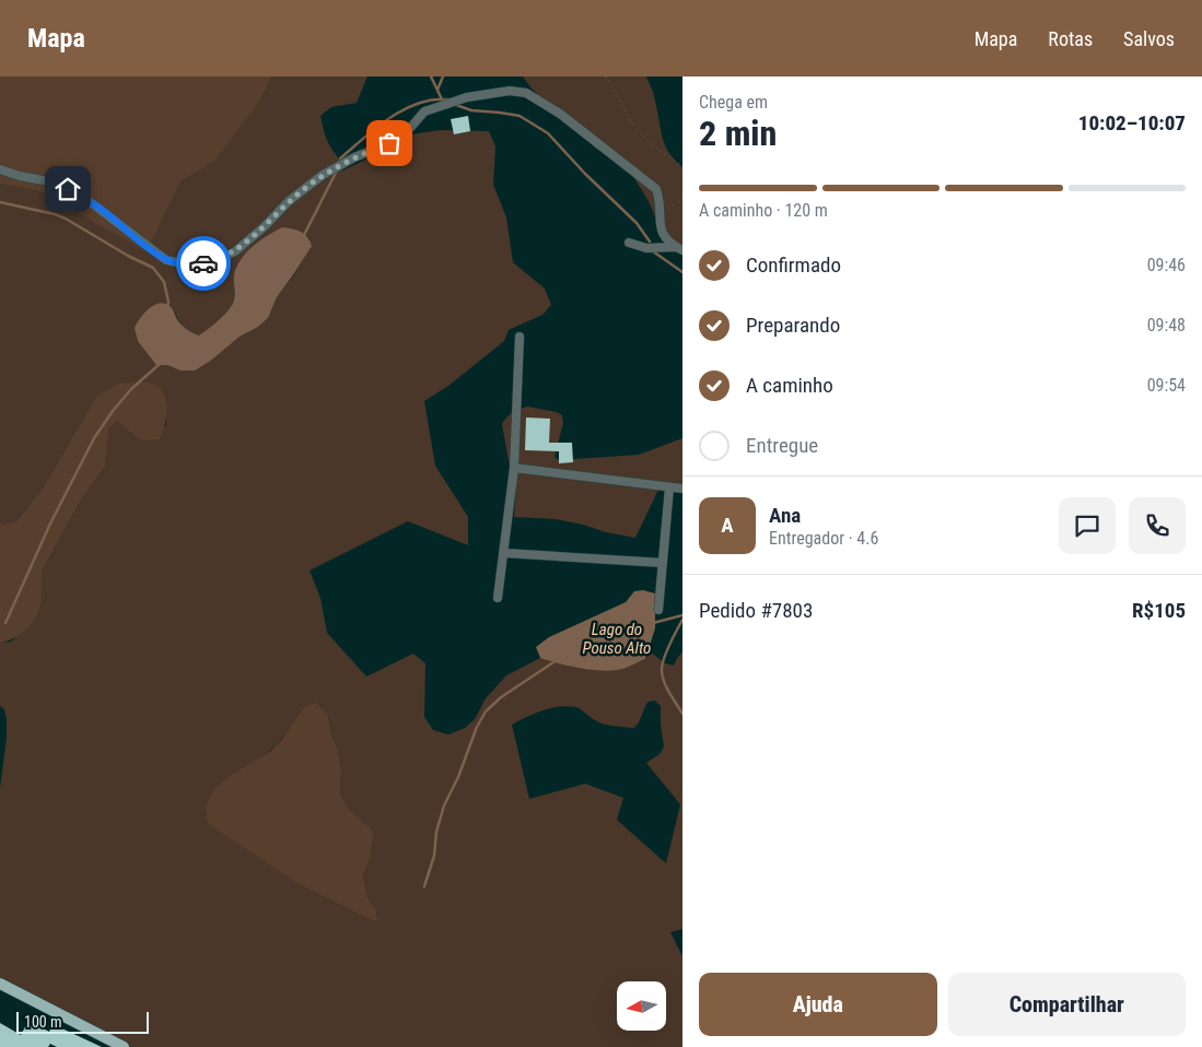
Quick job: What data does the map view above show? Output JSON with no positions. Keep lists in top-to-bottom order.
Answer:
{
  "water": ["Lago do Pouso Alto"],
  "scale_bar": "100 m",
  "north": "left",
  "page": {
    "header": "Mapa",
    "nav": ["Mapa", "Rotas", "Salvos"],
    "heading": ["2 min", "Chega em", "10:02–10:07"],
    "panel": [
      "Ana",
      "Entregador · 4.6",
      "Pedido #7803",
      "R$105"
    ],
    "bar": "A caminho · 120 m",
    "list": [
      ["Confirmado", "09:46"],
      ["Preparando", "09:48"],
      ["A caminho", "09:54"],
      "Entregue"
    ],
    "round": "A",
    "buttons": ["Ajuda", "Compartilhar"],
    "scale": "100 m"
  }
}
